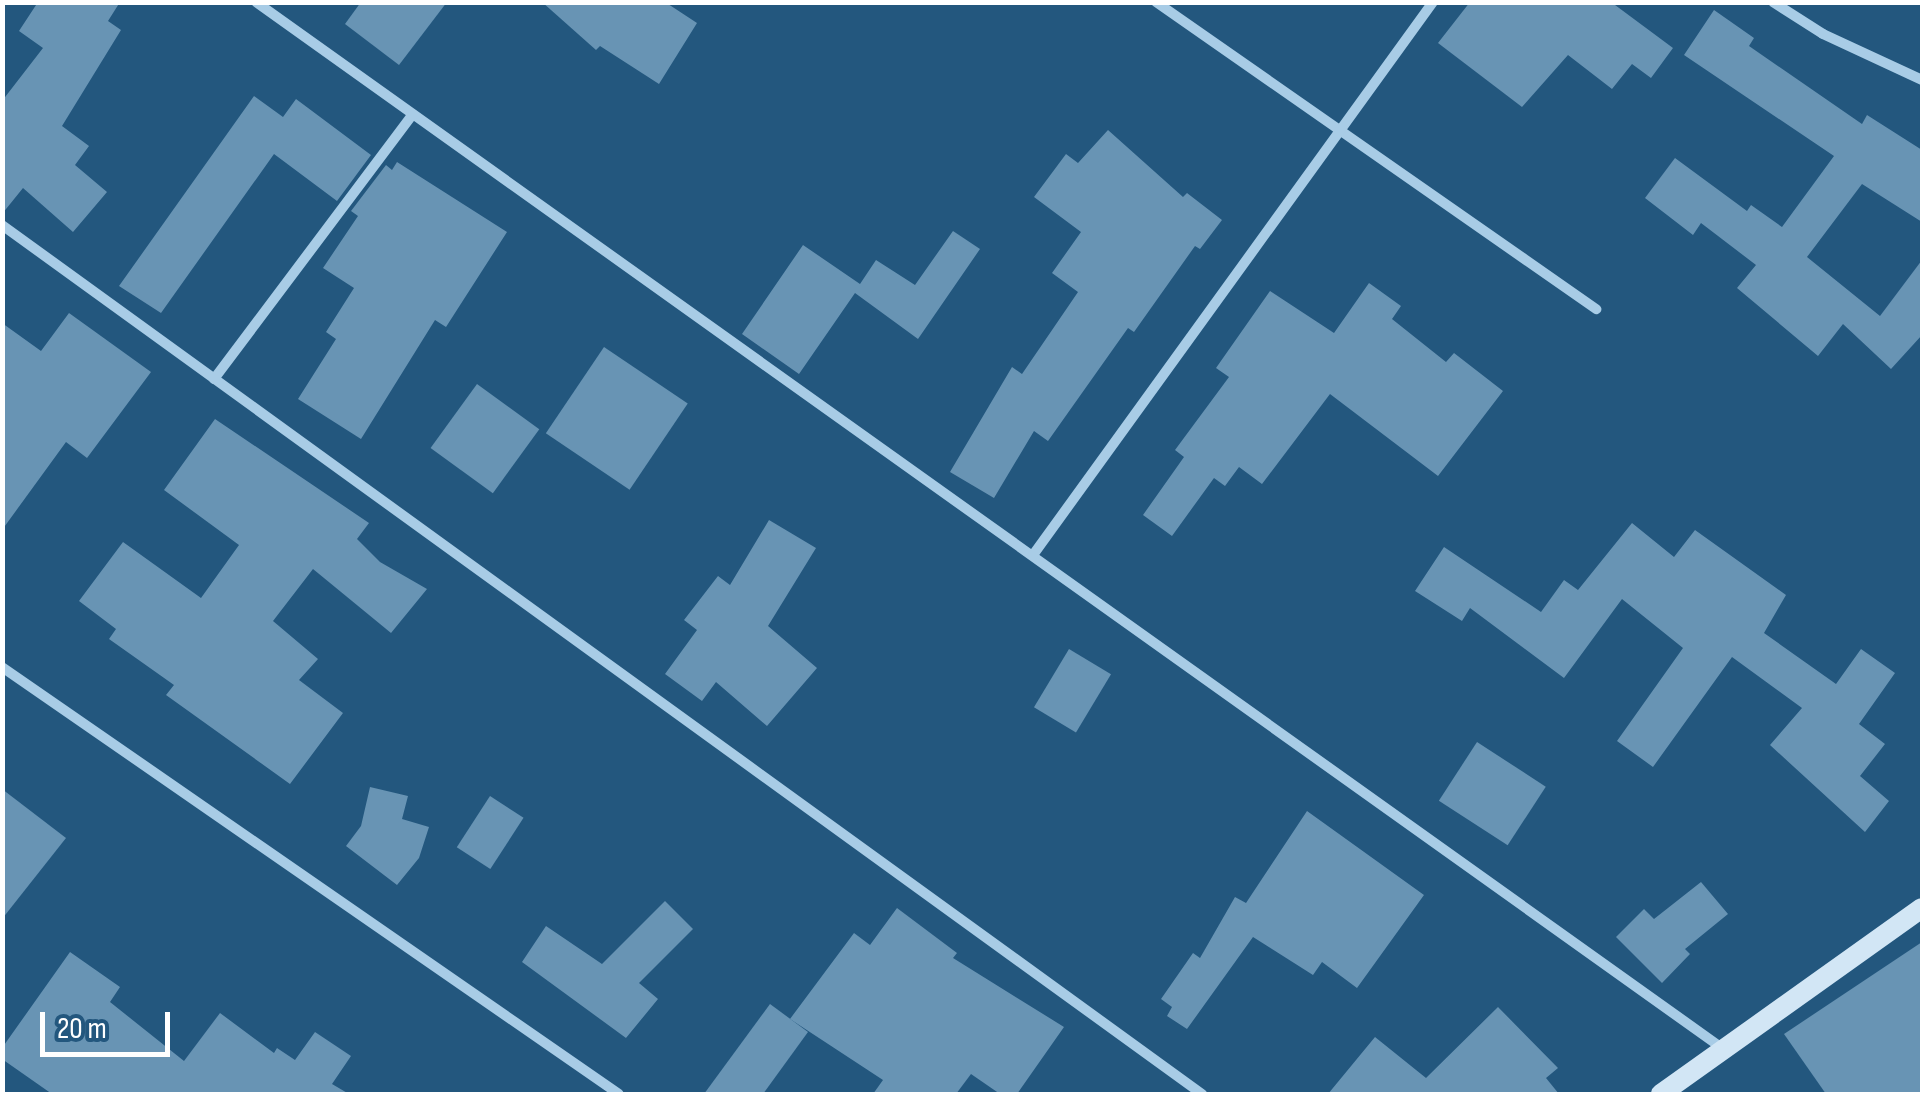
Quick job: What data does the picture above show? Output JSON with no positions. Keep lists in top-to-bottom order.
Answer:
{
  "scale_bar": "20 m"
}
